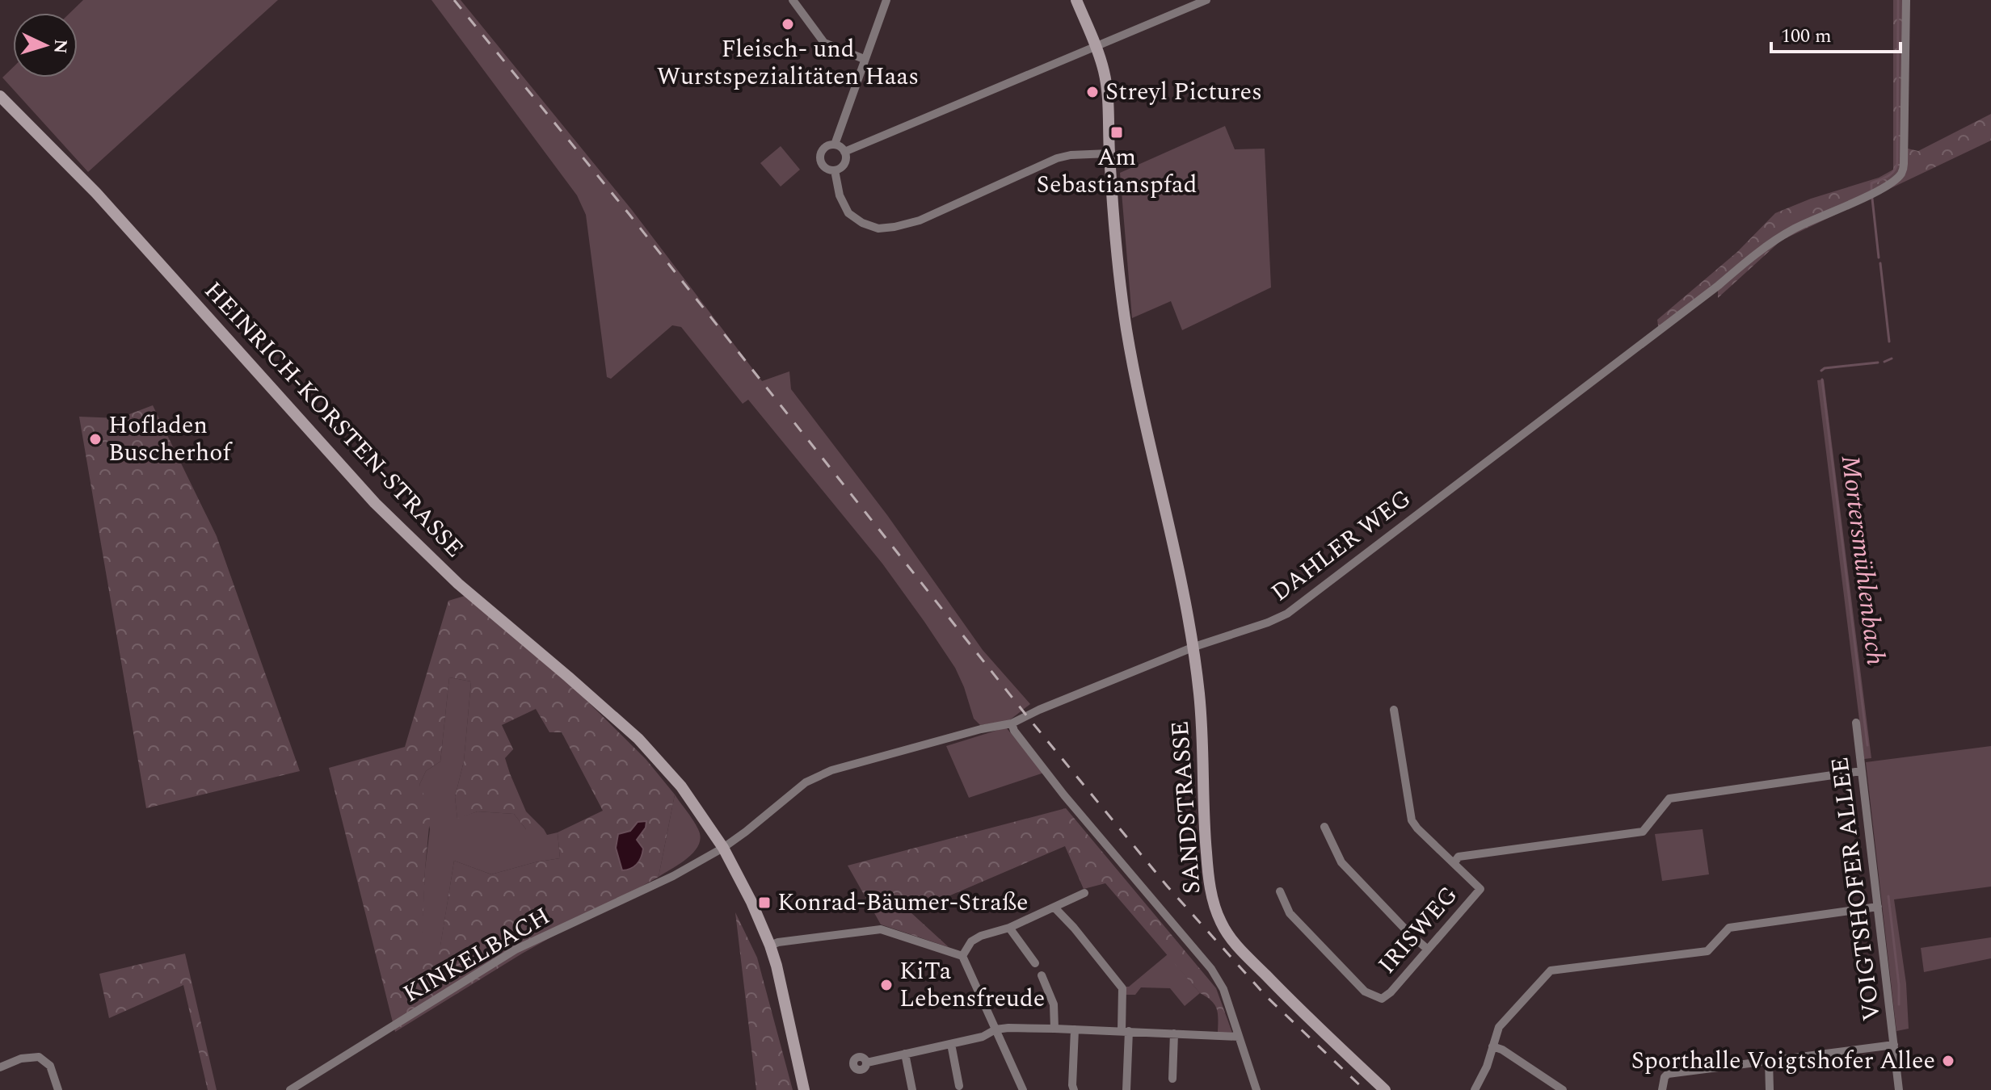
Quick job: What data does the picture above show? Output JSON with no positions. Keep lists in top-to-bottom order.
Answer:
{
  "streets": {
    "street": [
      "HEINRICH-KORSTEN-STRASSE",
      "DAHLER WEG",
      "SANDSTRASSE",
      "VOIGTSHOFER ALLEE",
      "IRISWEG",
      "KINKELBACH"
    ]
  },
  "crossings": [
    ["HEINRICH-KORSTEN-STRASSE", "DAHLER WEG"],
    ["HEINRICH-KORSTEN-STRASSE", "KINKELBACH"],
    ["DAHLER WEG", "SANDSTRASSE"],
    ["DAHLER WEG", "KINKELBACH"]
  ],
  "water": ["Mortersmühlenbach"],
  "places": {
    "other": [
      "Fleisch- und Wurstspezialitäten Haas",
      "Streyl Pictures",
      "Hofladen Buscherhof",
      "KiTa Lebensfreude",
      "Sporthalle Voigtshofer Allee"
    ],
    "transit": ["Am Sebastianspfad", "Konrad-Bäumer-Straße"]
  },
  "scale_bar": "100 m",
  "north": "right"
}
